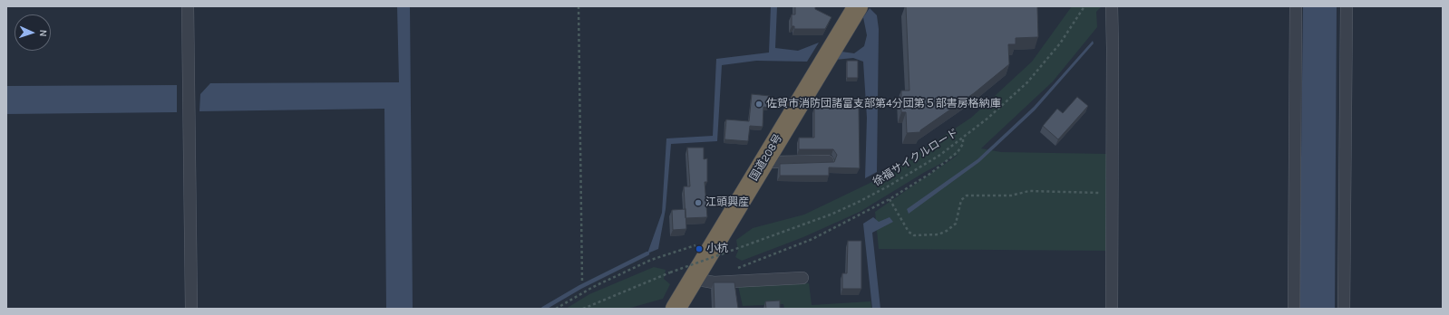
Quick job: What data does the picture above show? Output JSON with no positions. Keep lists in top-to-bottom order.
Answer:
{
  "streets": {
    "highway": ["国道208号"],
    "path": ["徐福サイクルロード"]
  },
  "places": ["佐賀市消防団諸富支部第4分団第５部書房格納庫", "江頭興産", "小杭"],
  "north": "right"
}
